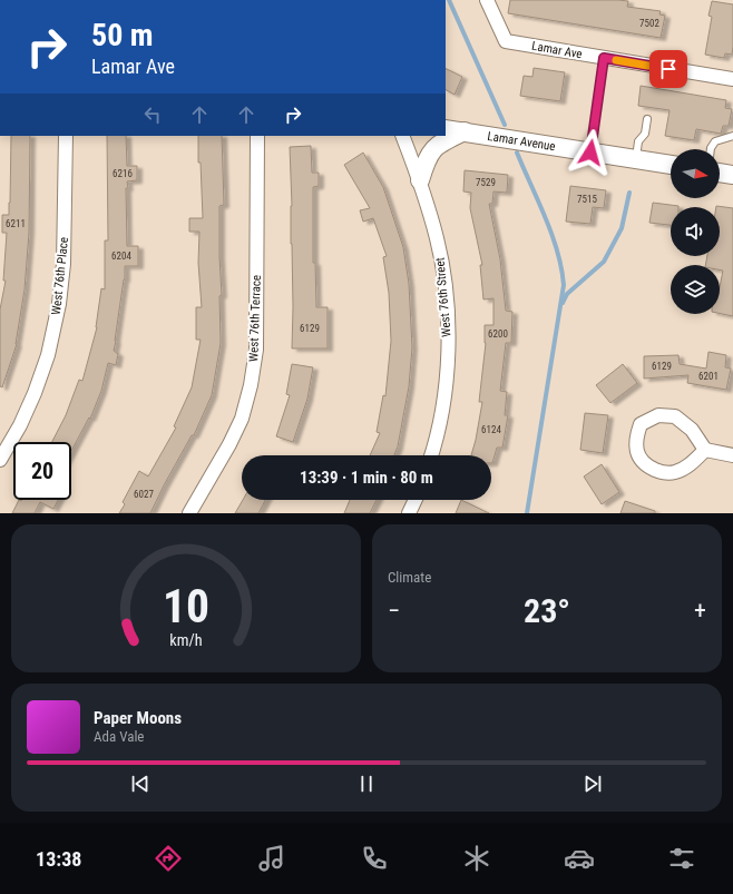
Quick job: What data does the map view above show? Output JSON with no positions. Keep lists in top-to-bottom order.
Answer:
{
  "streets": {
    "street": [
      "Lamar Ave",
      "Lamar Avenue",
      "West 76th Place",
      "West 76th Street",
      "West 76th Terrace"
    ]
  },
  "house_numbers": [
    "7502",
    "6216",
    "7529",
    "7515",
    "6211",
    "6204",
    "6129",
    "6200",
    "6129",
    "6201",
    "6124",
    "6027"
  ],
  "north": "right",
  "page": {
    "turn": ["50 m", "Lamar Ave"],
    "limit": "20",
    "trip": "13:39 · 1 min · 80 m",
    "tile": "Climate",
    "heat": ["−", "23°", "+"],
    "song": ["Paper Moons", "Ada Vale"],
    "tabs": "13:38",
    "gauge": ["10", "km/h"]
  }
}
